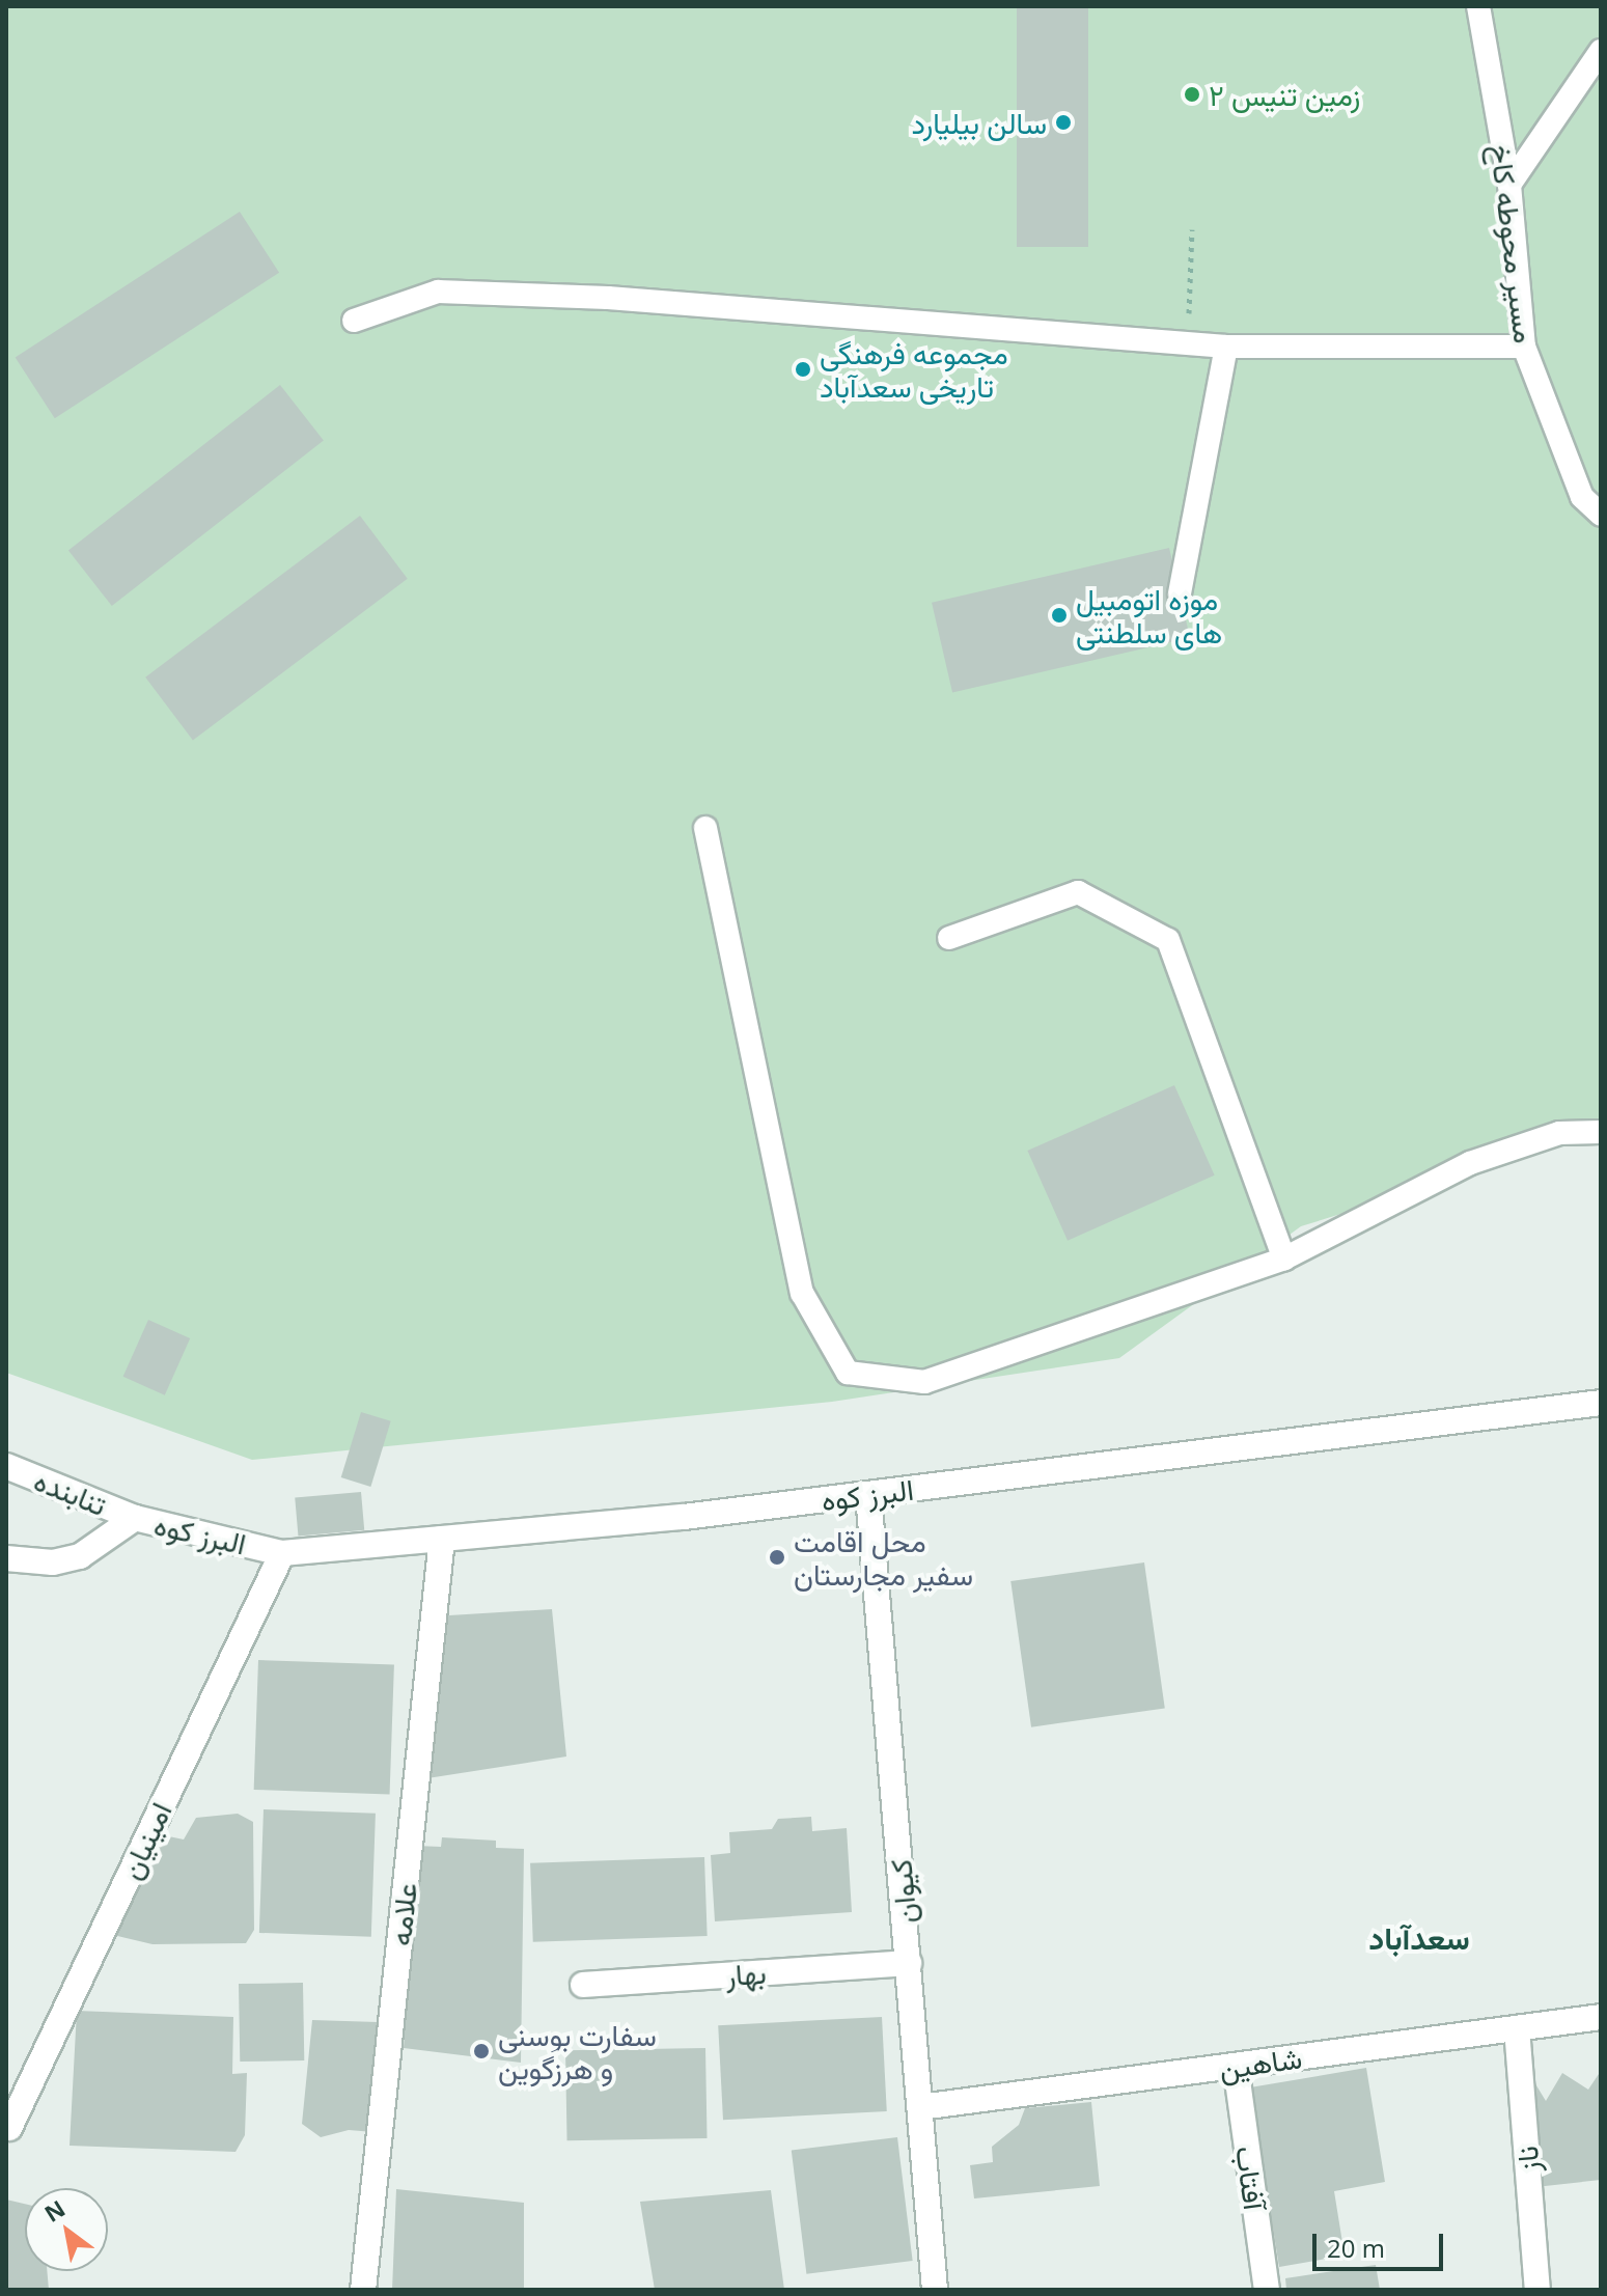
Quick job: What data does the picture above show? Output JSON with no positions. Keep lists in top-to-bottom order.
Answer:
{
  "streets": {
    "street": [
      "تنابنده",
      "البرز کوه",
      "امینیان",
      "کیوان",
      "علامه",
      "بهار",
      "شاهین",
      "ناز",
      "آفتاب"
    ],
    "lane": ["مسیر محوطه کاخ"]
  },
  "crossings": [
    ["تنابنده", "البرز کوه"],
    ["البرز کوه", "امینیان"],
    ["البرز کوه", "کیوان"],
    ["البرز کوه", "علامه"],
    ["کیوان", "بهار"],
    ["کیوان", "شاهین"],
    ["شاهین", "ناز"],
    ["شاهین", "آفتاب"]
  ],
  "districts": ["سعدآباد"],
  "places": [
    "زمین تنیس ۲",
    "سالن بیلیارد",
    "مجموعه فرهنگی تاریخی سعدآباد",
    "موزه اتومبیل های سلطنتی",
    "محل اقامت سفیر مجارستان",
    "سفارت بوسنی و هرزگوین"
  ],
  "scale_bar": "20 m",
  "north": "top left"
}
